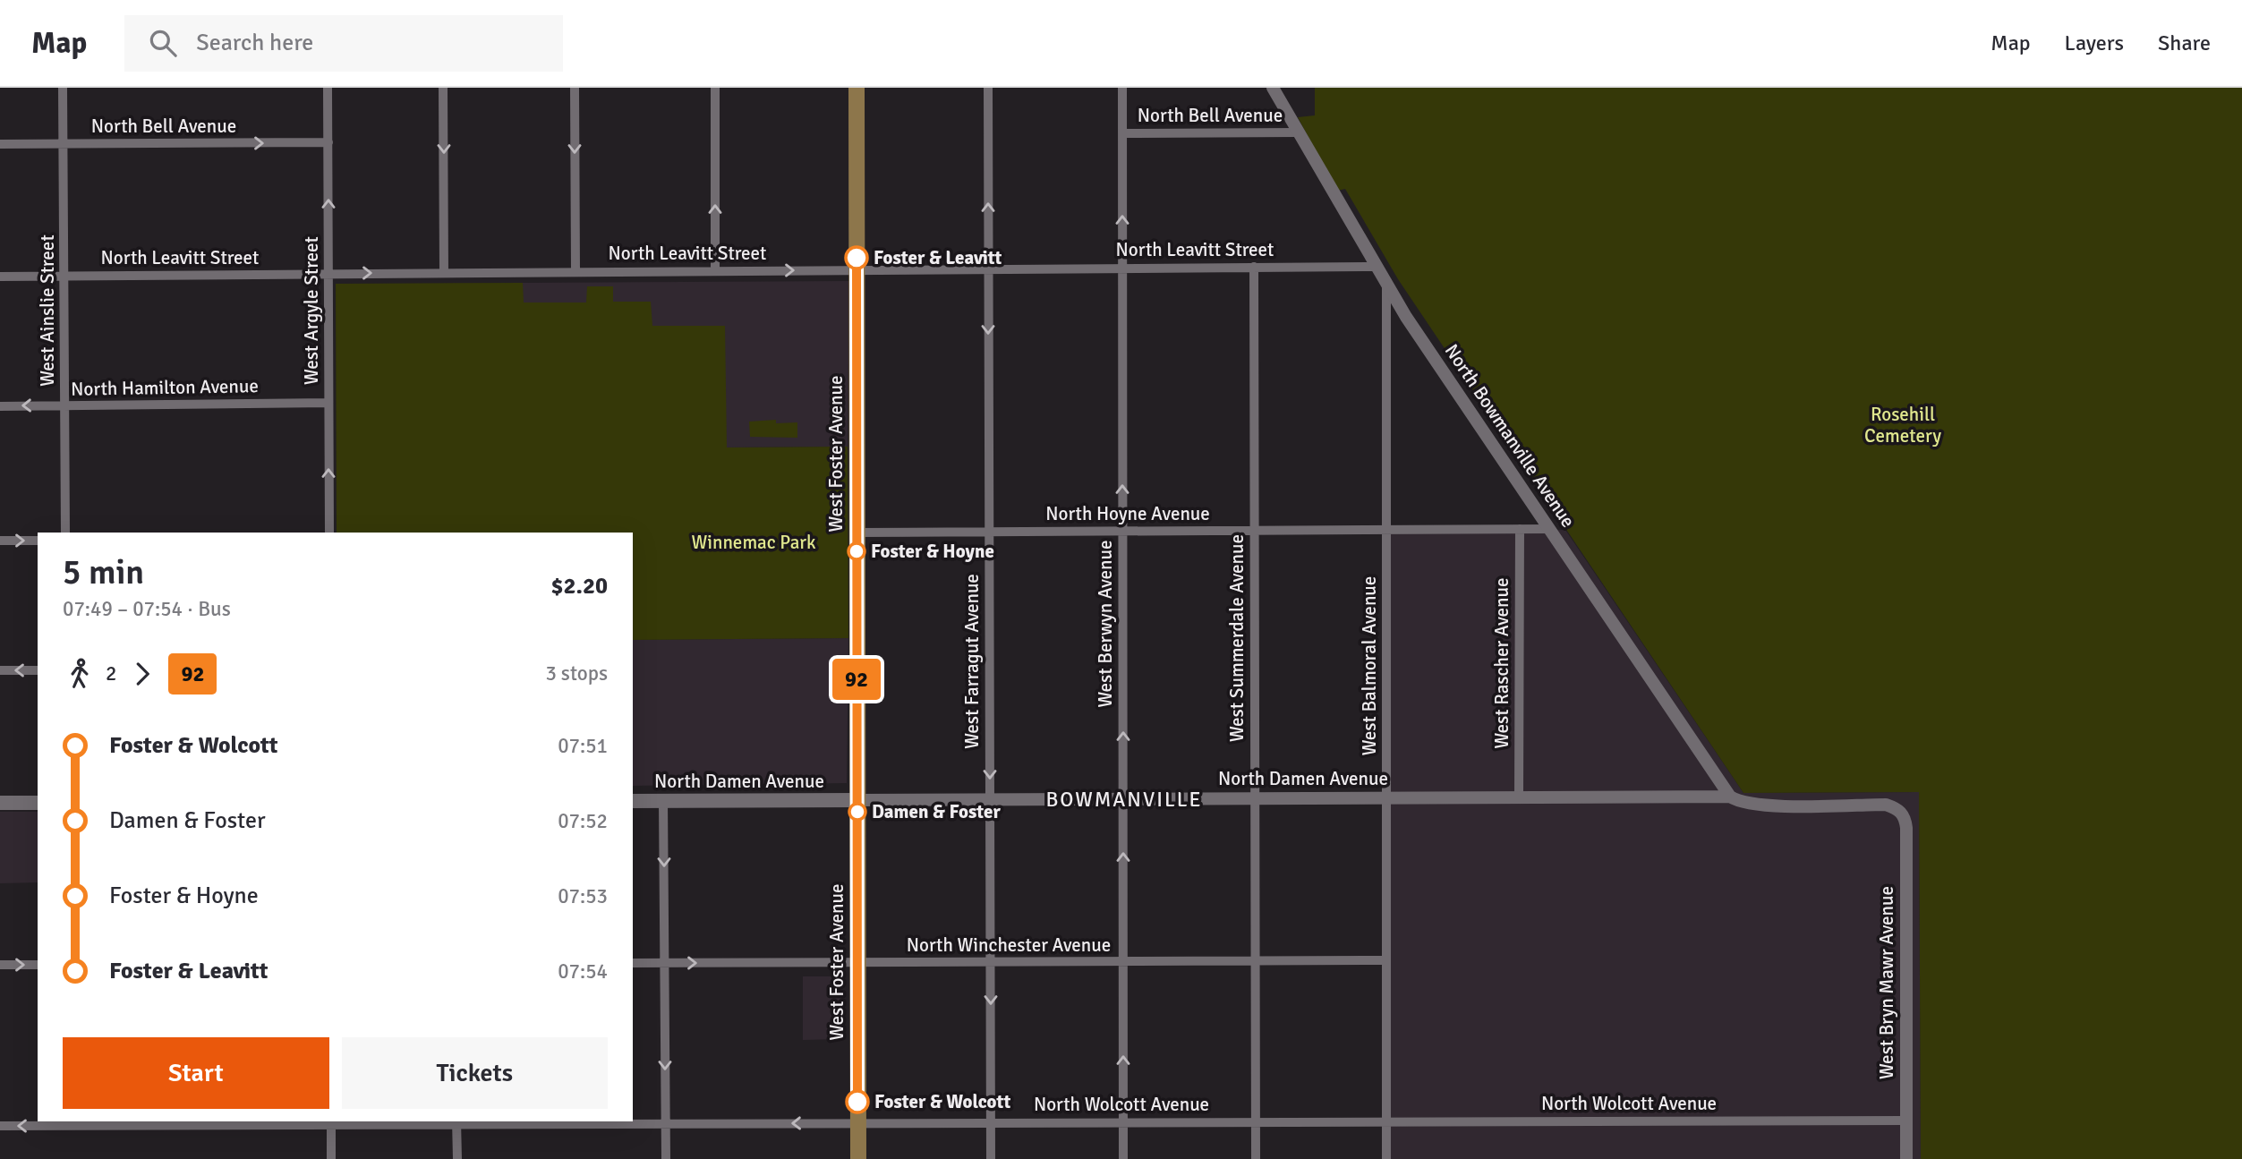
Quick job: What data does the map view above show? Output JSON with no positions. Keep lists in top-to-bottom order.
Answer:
{
  "streets": {
    "main road": ["West Foster Avenue", "North Damen Avenue"],
    "street": [
      "North Bell Avenue",
      "North Leavitt Street",
      "West Ainslie Street",
      "West Argyle Street",
      "North Hamilton Avenue",
      "North Bowmanville Avenue",
      "North Hoyne Avenue",
      "West Berwyn Avenue",
      "West Summerdale Avenue",
      "West Farragut Avenue",
      "West Rascher Avenue",
      "West Balmoral Avenue",
      "North Winchester Avenue",
      "West Bryn Mawr Avenue",
      "North Wolcott Avenue"
    ]
  },
  "crossings": [
    ["North Bell Avenue", "West Ainslie Street"],
    ["North Bell Avenue", "West Argyle Street"],
    ["North Bell Avenue", "North Bowmanville Avenue"],
    ["North Bell Avenue", "West Berwyn Avenue"],
    ["North Leavitt Street", "West Ainslie Street"],
    ["North Leavitt Street", "West Argyle Street"],
    ["North Leavitt Street", "North Bowmanville Avenue"],
    ["North Leavitt Street", "West Foster Avenue"],
    ["North Leavitt Street", "West Berwyn Avenue"],
    ["North Leavitt Street", "West Summerdale Avenue"],
    ["North Leavitt Street", "West Farragut Avenue"],
    ["West Ainslie Street", "North Hamilton Avenue"],
    ["West Argyle Street", "North Hamilton Avenue"],
    ["North Bowmanville Avenue", "North Hoyne Avenue"],
    ["North Bowmanville Avenue", "West Balmoral Avenue"],
    ["North Bowmanville Avenue", "North Damen Avenue"],
    ["West Foster Avenue", "North Hoyne Avenue"],
    ["West Foster Avenue", "North Damen Avenue"],
    ["West Foster Avenue", "North Winchester Avenue"],
    ["West Foster Avenue", "North Wolcott Avenue"],
    ["North Hoyne Avenue", "West Berwyn Avenue"],
    ["North Hoyne Avenue", "West Summerdale Avenue"],
    ["North Hoyne Avenue", "West Farragut Avenue"],
    ["North Hoyne Avenue", "West Rascher Avenue"],
    ["North Hoyne Avenue", "West Balmoral Avenue"],
    ["West Berwyn Avenue", "North Damen Avenue"],
    ["West Berwyn Avenue", "North Winchester Avenue"],
    ["West Berwyn Avenue", "North Wolcott Avenue"],
    ["West Summerdale Avenue", "North Damen Avenue"],
    ["West Summerdale Avenue", "North Winchester Avenue"],
    ["West Summerdale Avenue", "North Wolcott Avenue"],
    ["West Farragut Avenue", "North Damen Avenue"],
    ["West Farragut Avenue", "North Winchester Avenue"],
    ["West Farragut Avenue", "North Wolcott Avenue"],
    ["West Rascher Avenue", "North Damen Avenue"],
    ["West Balmoral Avenue", "North Damen Avenue"],
    ["West Balmoral Avenue", "North Winchester Avenue"],
    ["West Balmoral Avenue", "North Wolcott Avenue"],
    ["North Damen Avenue", "West Bryn Mawr Avenue"],
    ["West Bryn Mawr Avenue", "North Wolcott Avenue"]
  ],
  "one_way": ["North Bell Avenue", "West Argyle Street", "West Berwyn Avenue"],
  "districts": ["BOWMANVILLE"],
  "parks": ["Rosehill Cemetery", "Winnemac Park"],
  "places": [
    "Foster & Leavitt",
    "Foster & Hoyne",
    "Damen & Foster",
    "Foster & Wolcott"
  ],
  "lines": ["bus line 92"],
  "page": {
    "header": "Map",
    "search": "Search here",
    "nav": ["Map", "Layers", "Share"],
    "on_map": "92",
    "heading": ["5 min", "07:49 – 07:54 · Bus", "$2.20"],
    "legs": ["2", "92", "3 stops"],
    "list": [
      {
        "name": "Foster & Wolcott",
        "value": "07:51"
      },
      {
        "name": "Damen & Foster",
        "value": "07:52"
      },
      {
        "name": "Foster & Hoyne",
        "value": "07:53"
      },
      {
        "name": "Foster & Leavitt",
        "value": "07:54"
      }
    ],
    "buttons": ["Start", "Tickets"]
  }
}
